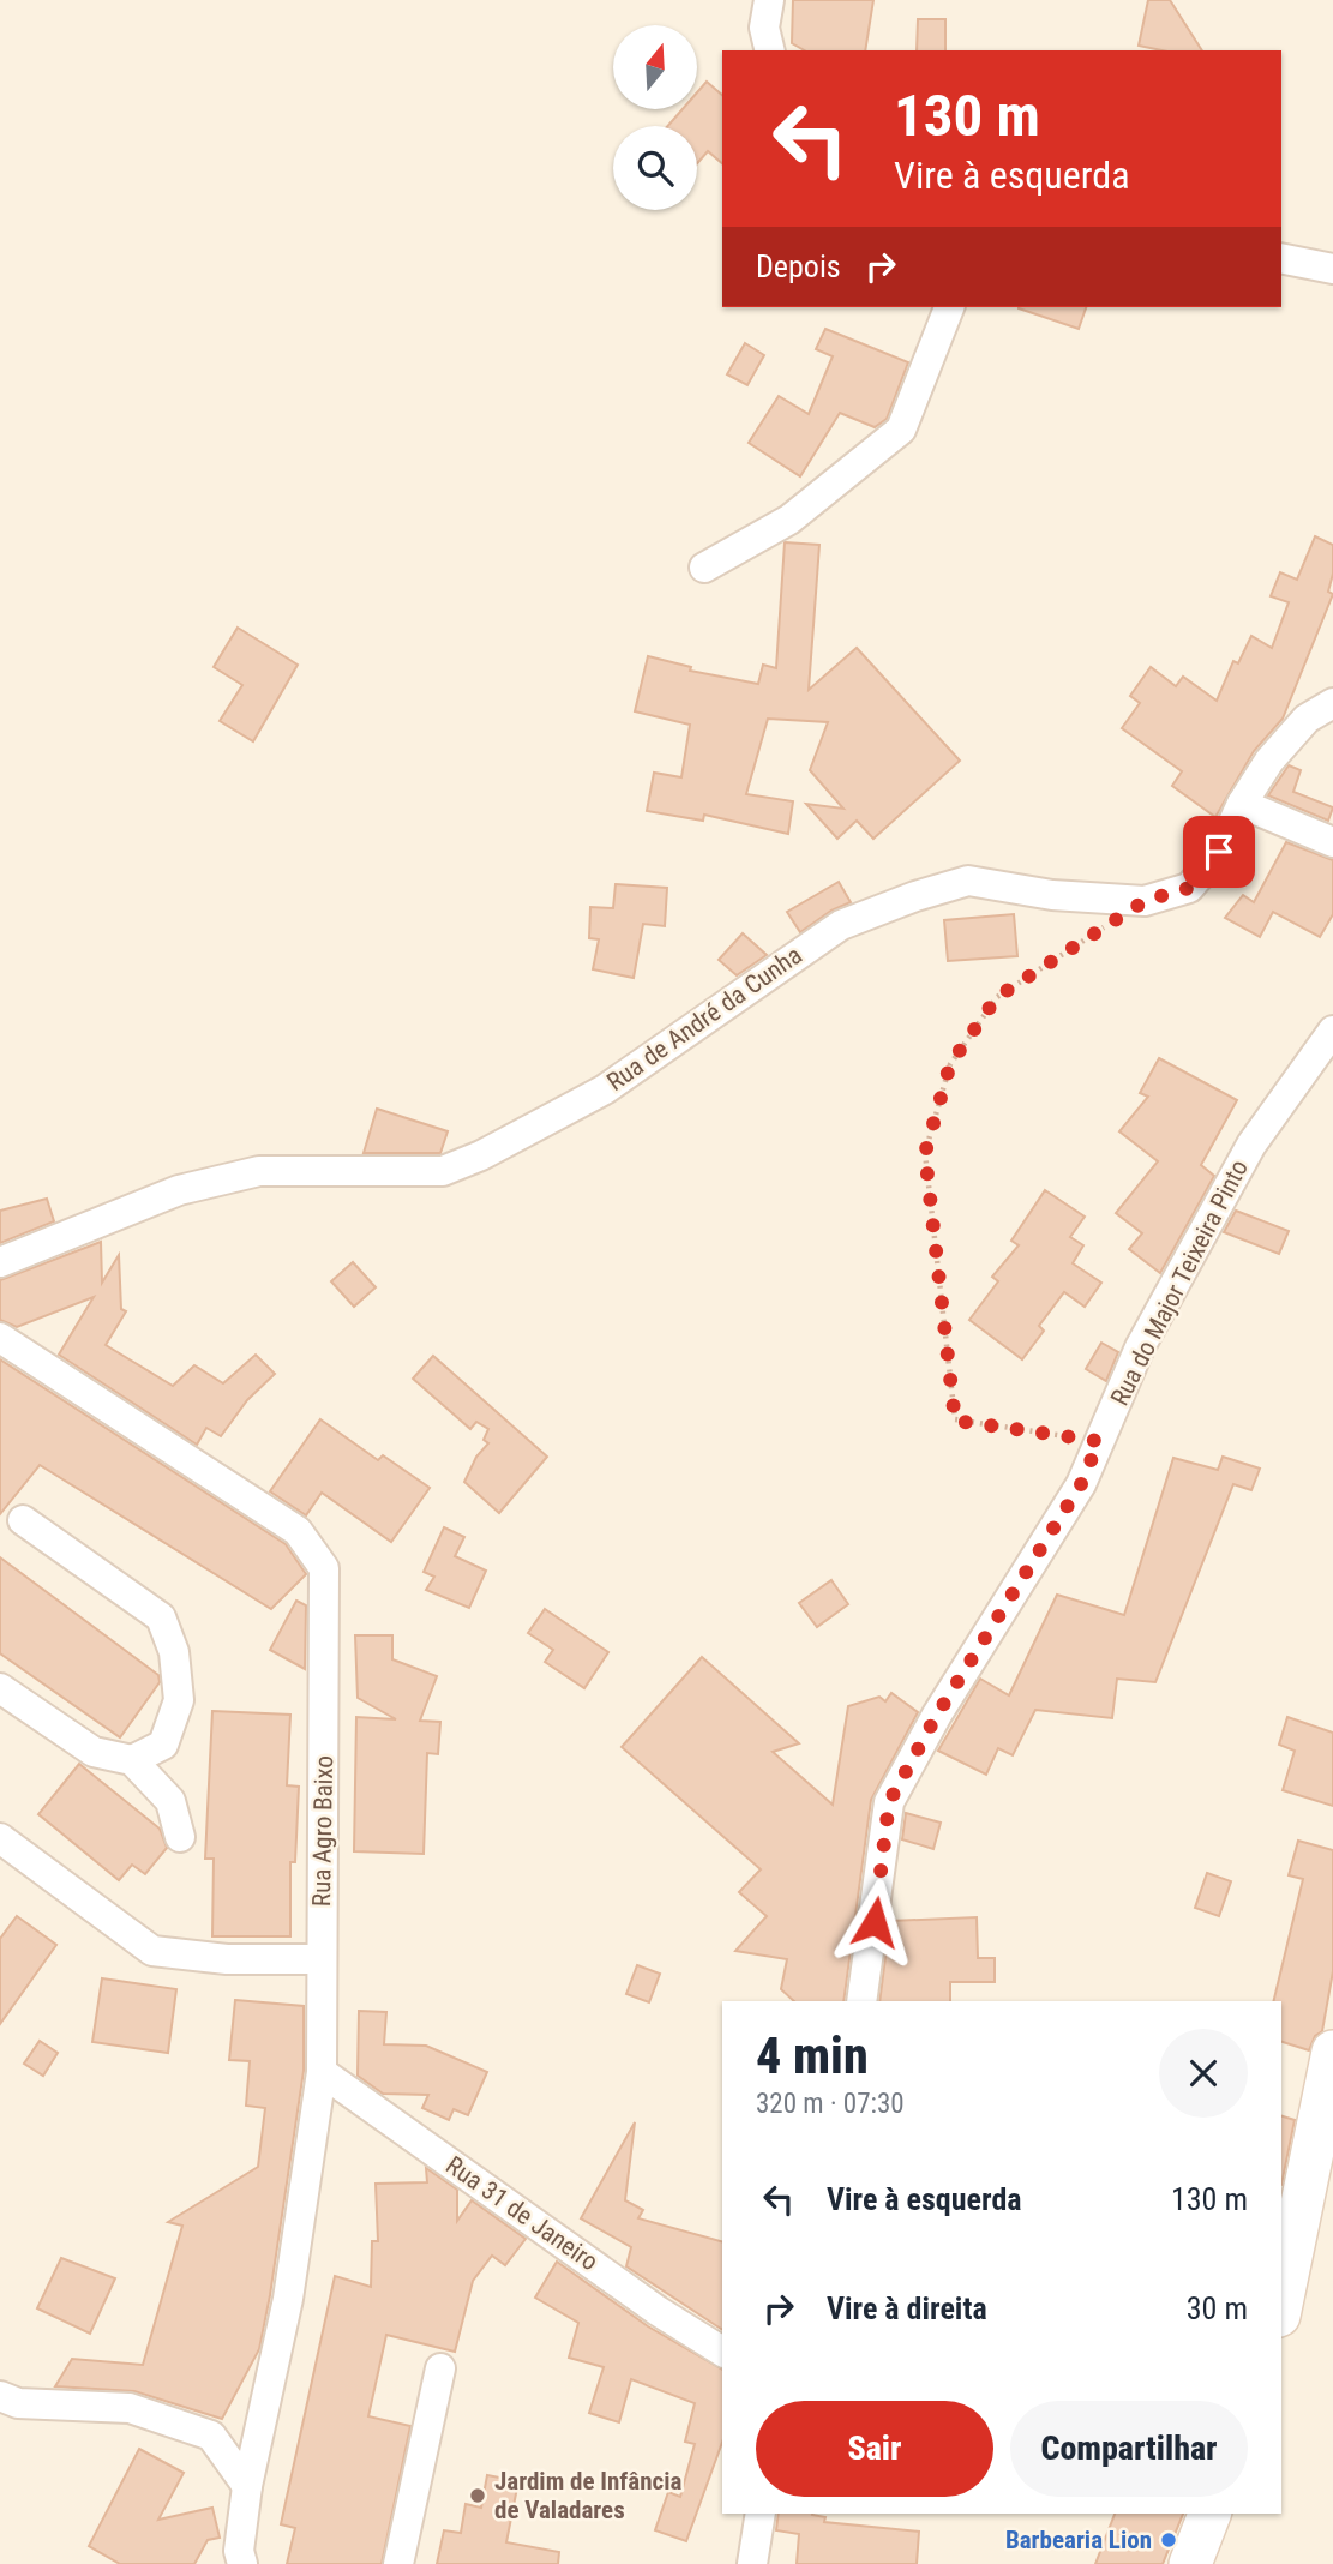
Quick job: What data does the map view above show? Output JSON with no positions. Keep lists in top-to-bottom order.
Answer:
{
  "streets": {
    "street": [
      "Rua de André da Cunha",
      "Rua do Major Teixeira Pinto",
      "Rua Agro Baixo",
      "Rua 31 de Janeiro"
    ]
  },
  "crossings": [
    ["Rua Agro Baixo", "Rua 31 de Janeiro"]
  ],
  "places": ["Jardim de Infância de Valadares", "Barbearia Lion"],
  "north": "top",
  "page": {
    "turn": ["130 m", "Vire à esquerda"],
    "then": "Depois",
    "heading": ["4 min", "320 m · 07:30"],
    "list": [
      {
        "name": "Vire à esquerda",
        "value": "130 m"
      },
      {
        "name": "Vire à direita",
        "value": "30 m"
      }
    ],
    "buttons": ["Sair", "Compartilhar"]
  }
}
